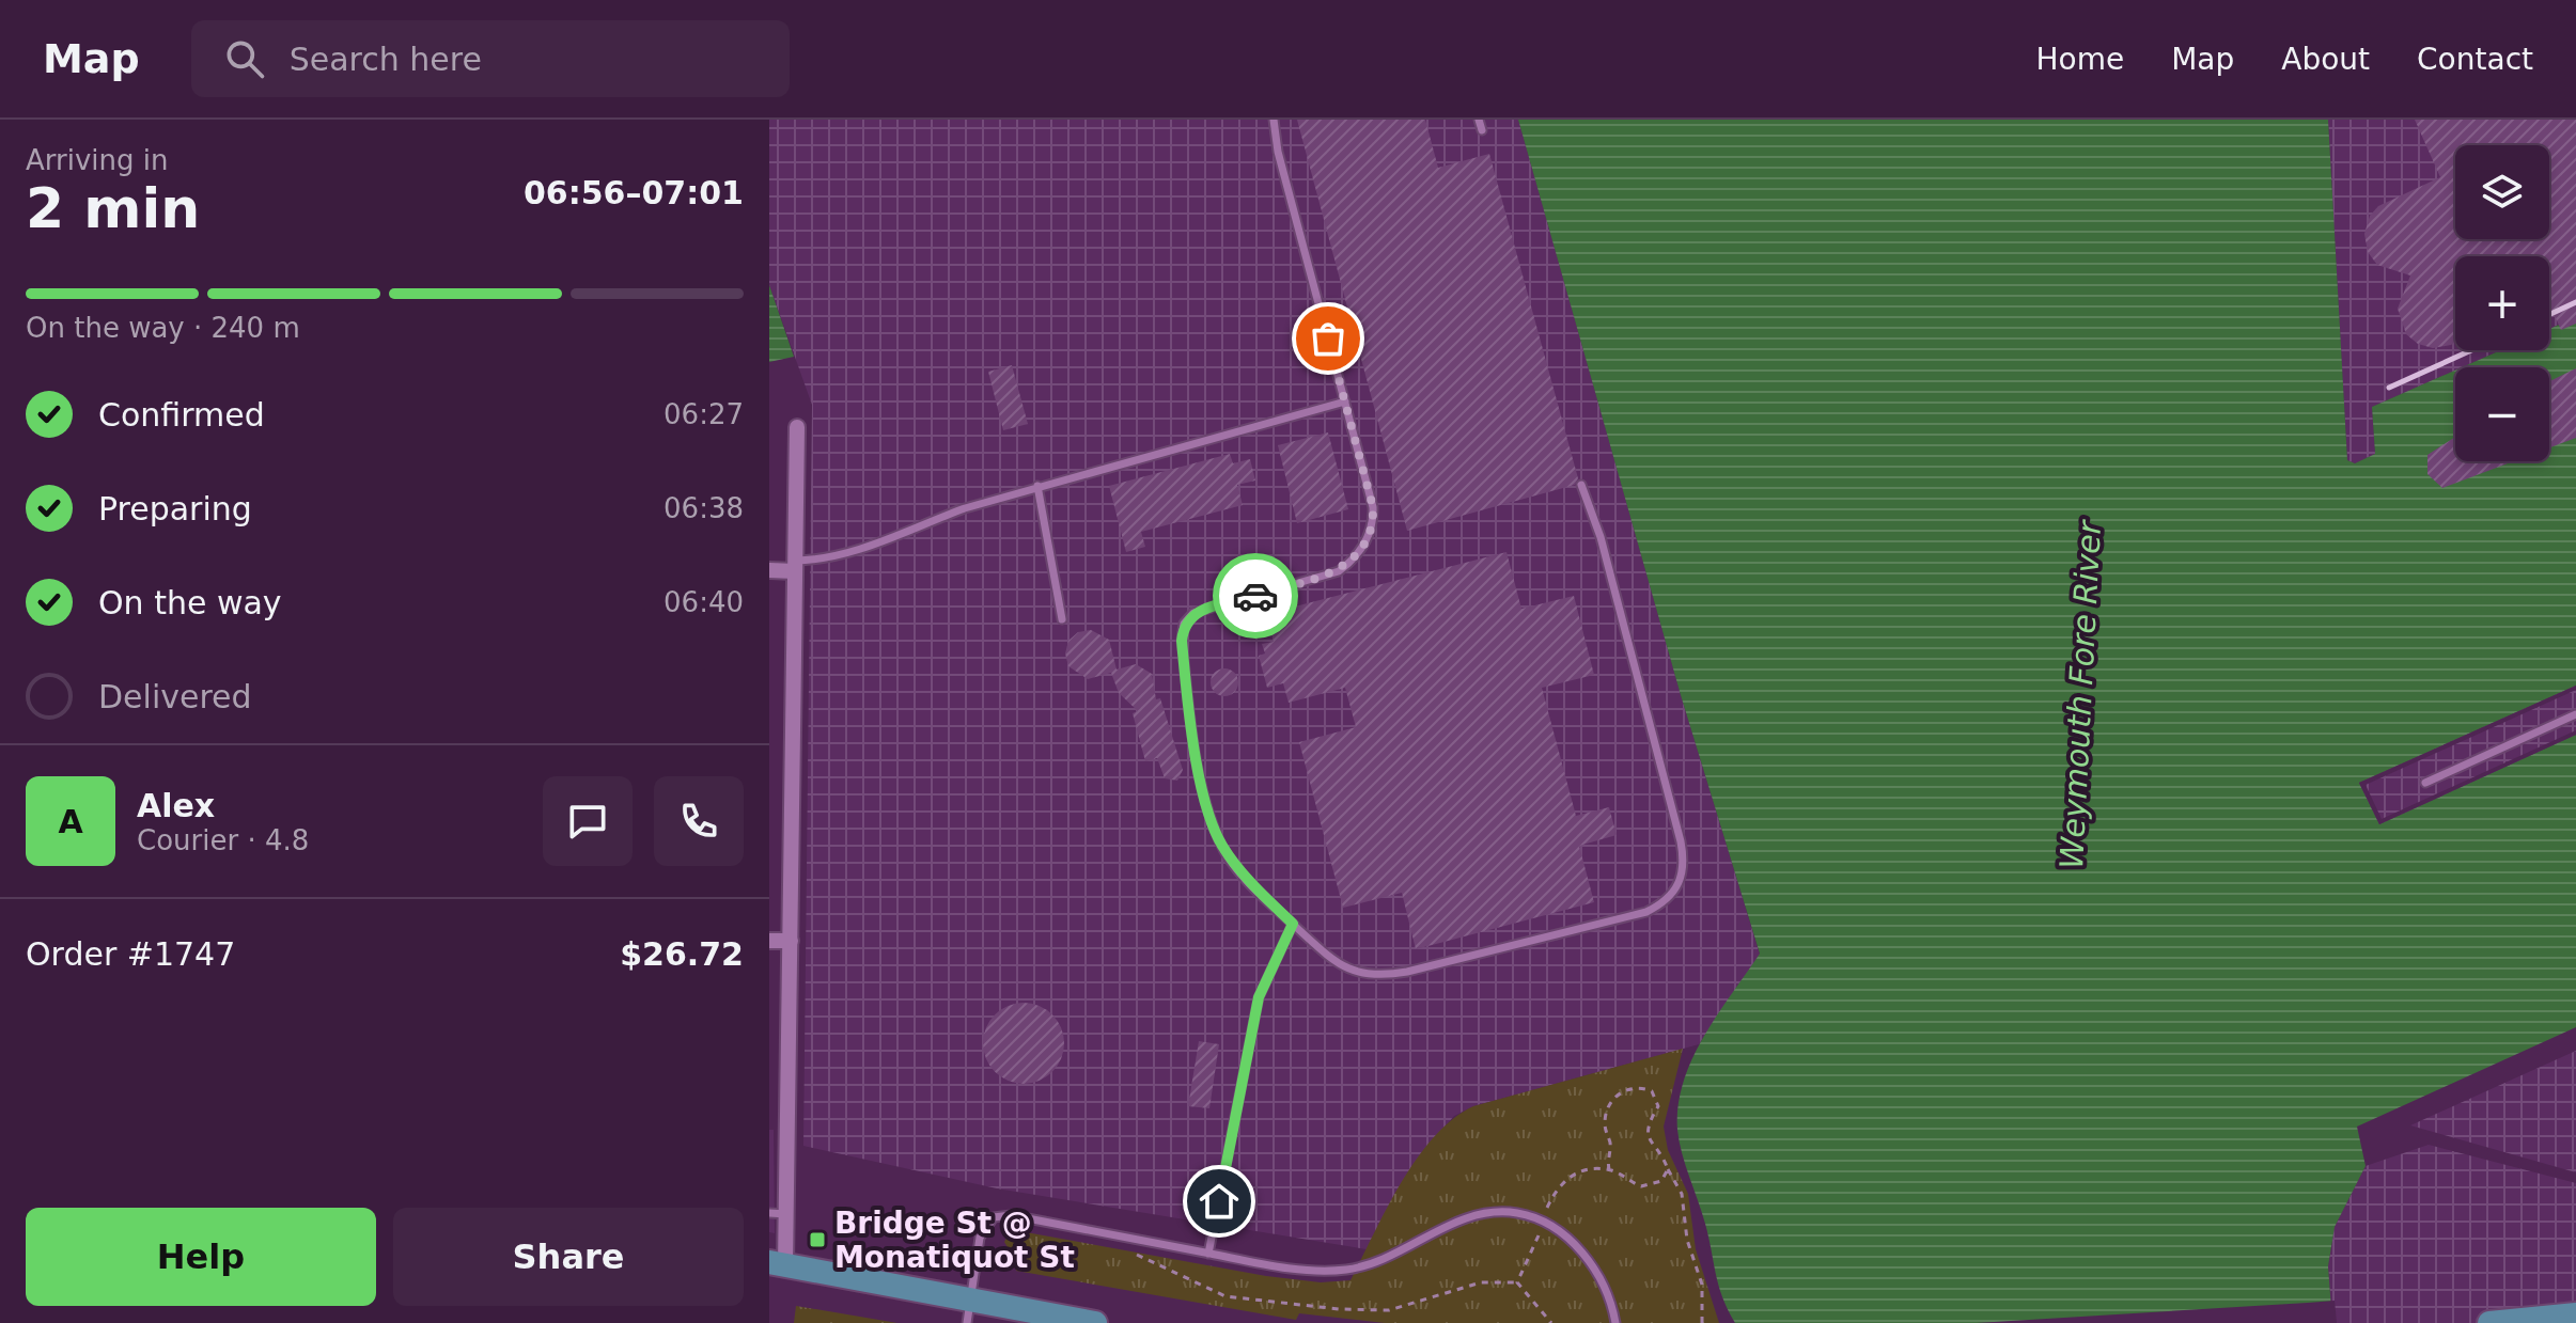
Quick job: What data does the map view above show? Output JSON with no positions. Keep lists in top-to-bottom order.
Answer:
{
  "water": ["Weymouth Fore River"],
  "places": {
    "transit": ["Bridge St @ Monatiquot St"]
  },
  "page": {
    "header": "Map",
    "search": "Search here",
    "nav": [
      "Home",
      "Map",
      "About",
      "Contact"
    ],
    "heading": ["2 min", "Arriving in", "06:56–07:01"],
    "panel": [
      "Alex",
      "Courier · 4.8",
      "Order #1747",
      "$26.72"
    ],
    "map_buttons": ["+", "−"],
    "bar": "On the way · 240 m",
    "list": [
      ["Confirmed", "06:27"],
      ["Preparing", "06:38"],
      ["On the way", "06:40"],
      "Delivered"
    ],
    "round": "A",
    "buttons": ["Help", "Share"]
  }
}
